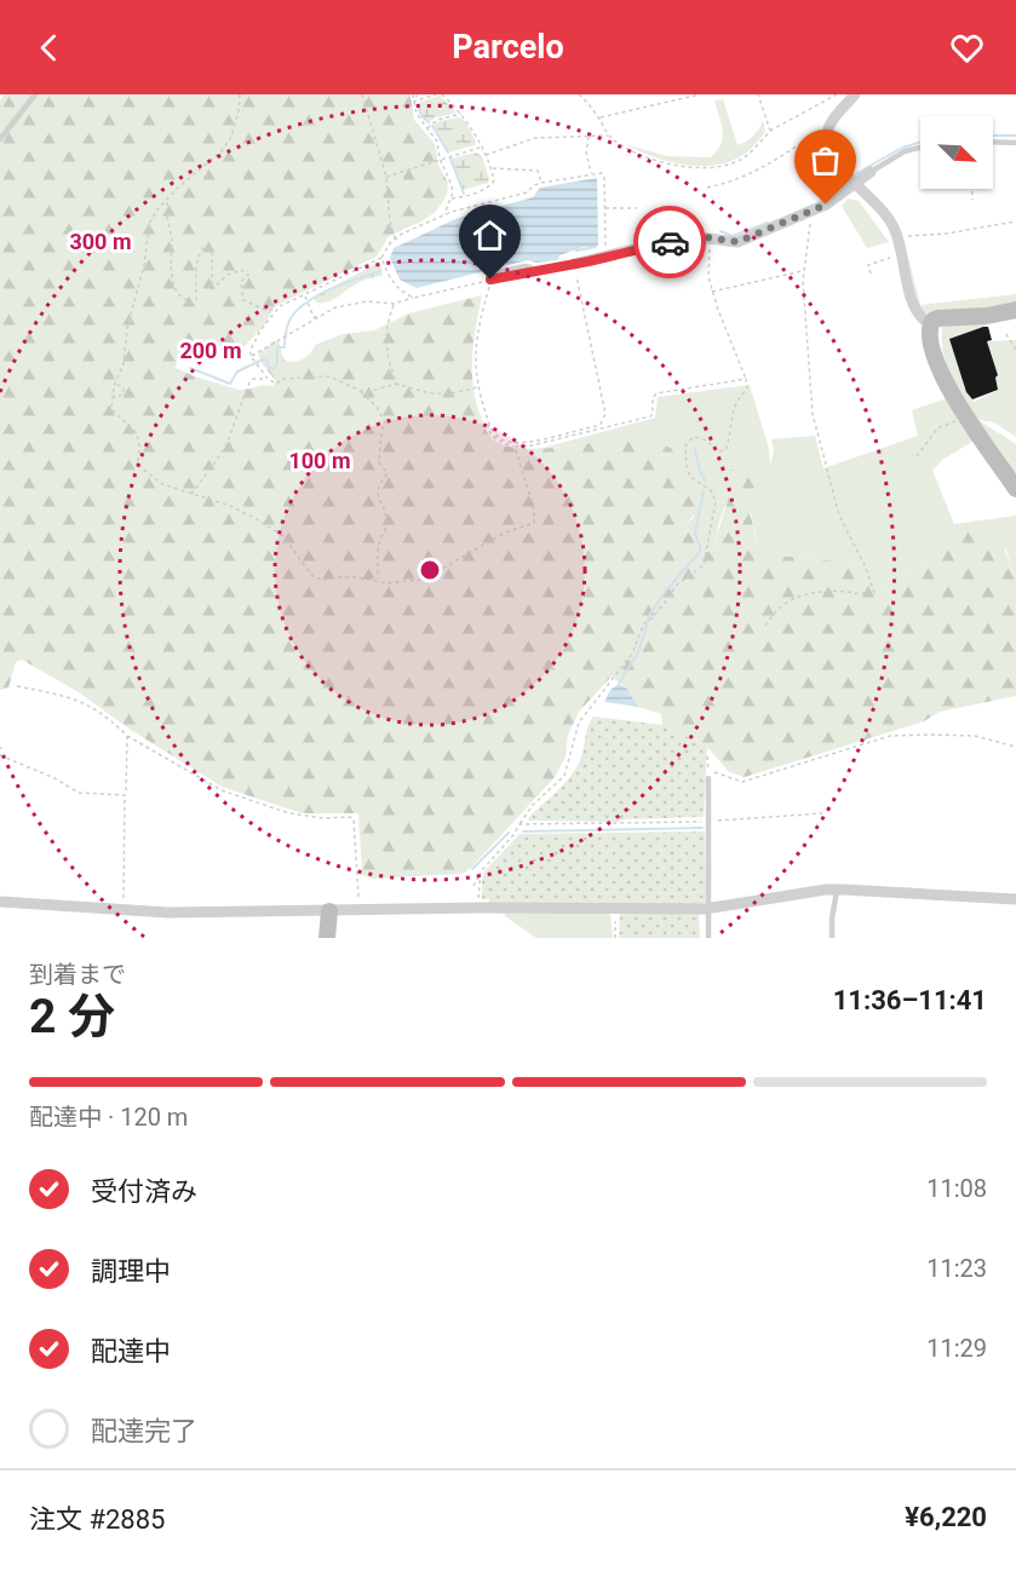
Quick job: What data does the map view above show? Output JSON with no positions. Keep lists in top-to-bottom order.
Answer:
{
  "north": "bottom right",
  "page": {
    "header": "Parcelo",
    "heading": ["2 分", "到着まで", "11:36–11:41"],
    "panel": ["注文 #2885", "¥6,220"],
    "bar": "配達中 · 120 m",
    "list": [
      ["受付済み", "11:08"],
      ["調理中", "11:23"],
      ["配達中", "11:29"],
      "配達完了"
    ]
  },
  "rings": ["300 m", "200 m", "100 m"]
}
